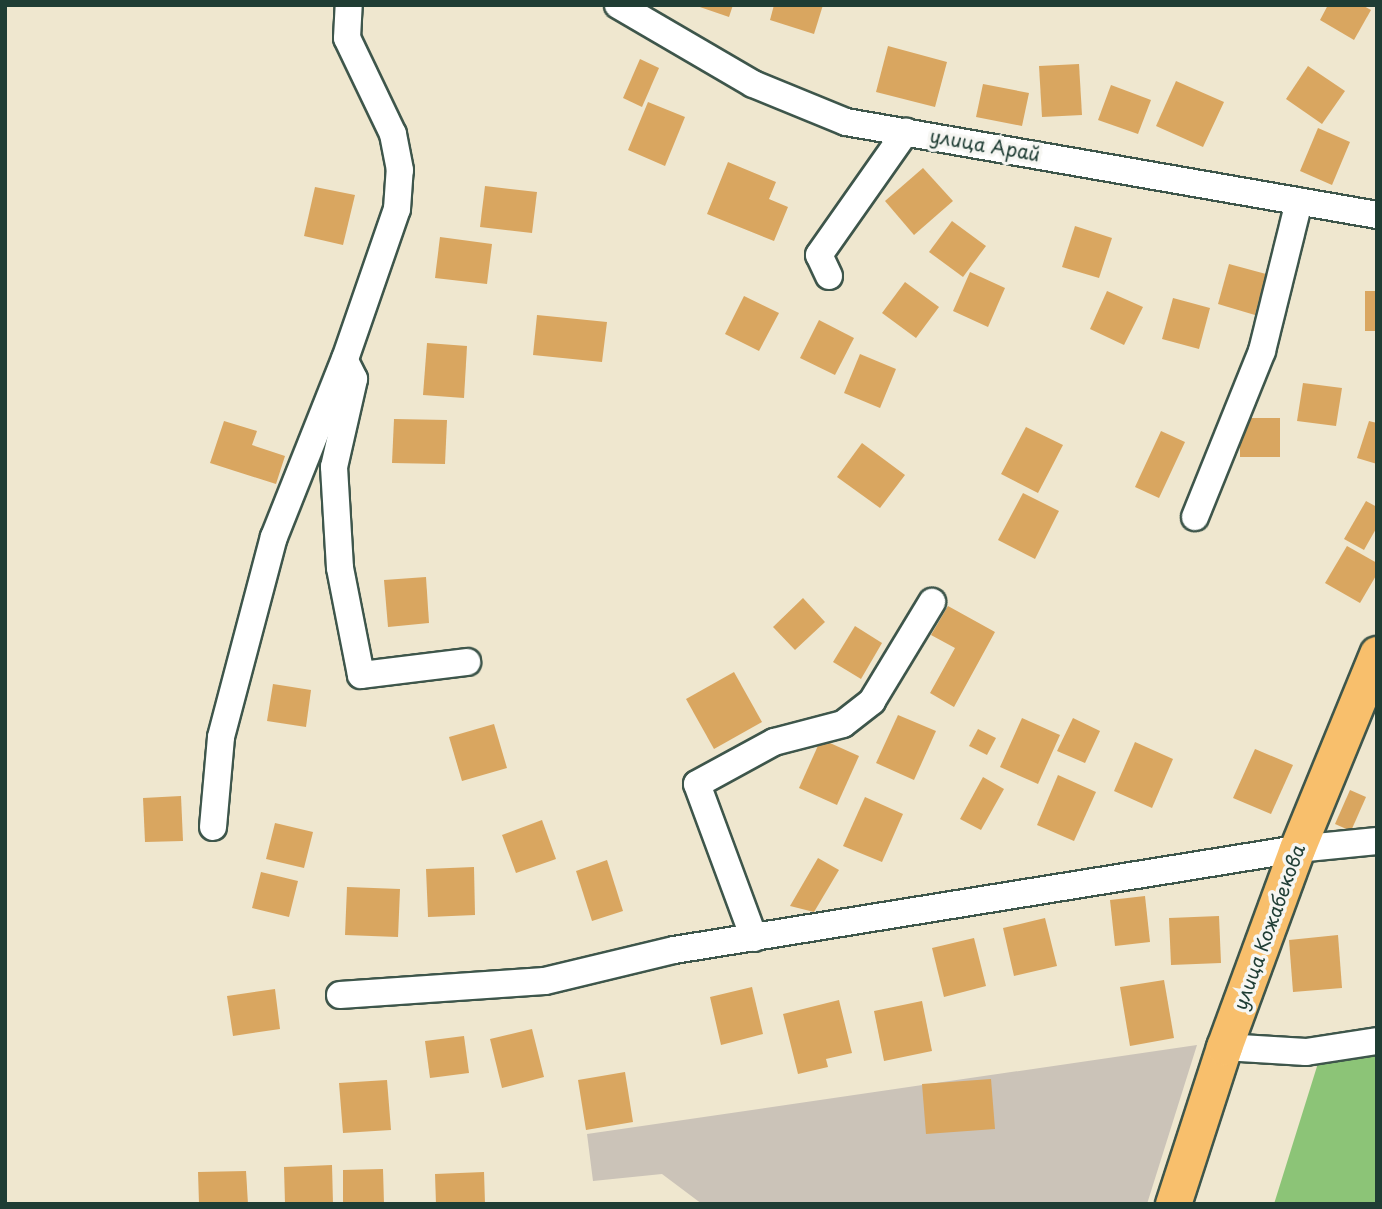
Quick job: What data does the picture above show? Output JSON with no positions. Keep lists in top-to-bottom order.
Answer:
{
  "streets": {
    "main road": ["улица Кожабекова"],
    "street": ["улица Арай"]
  }
}
